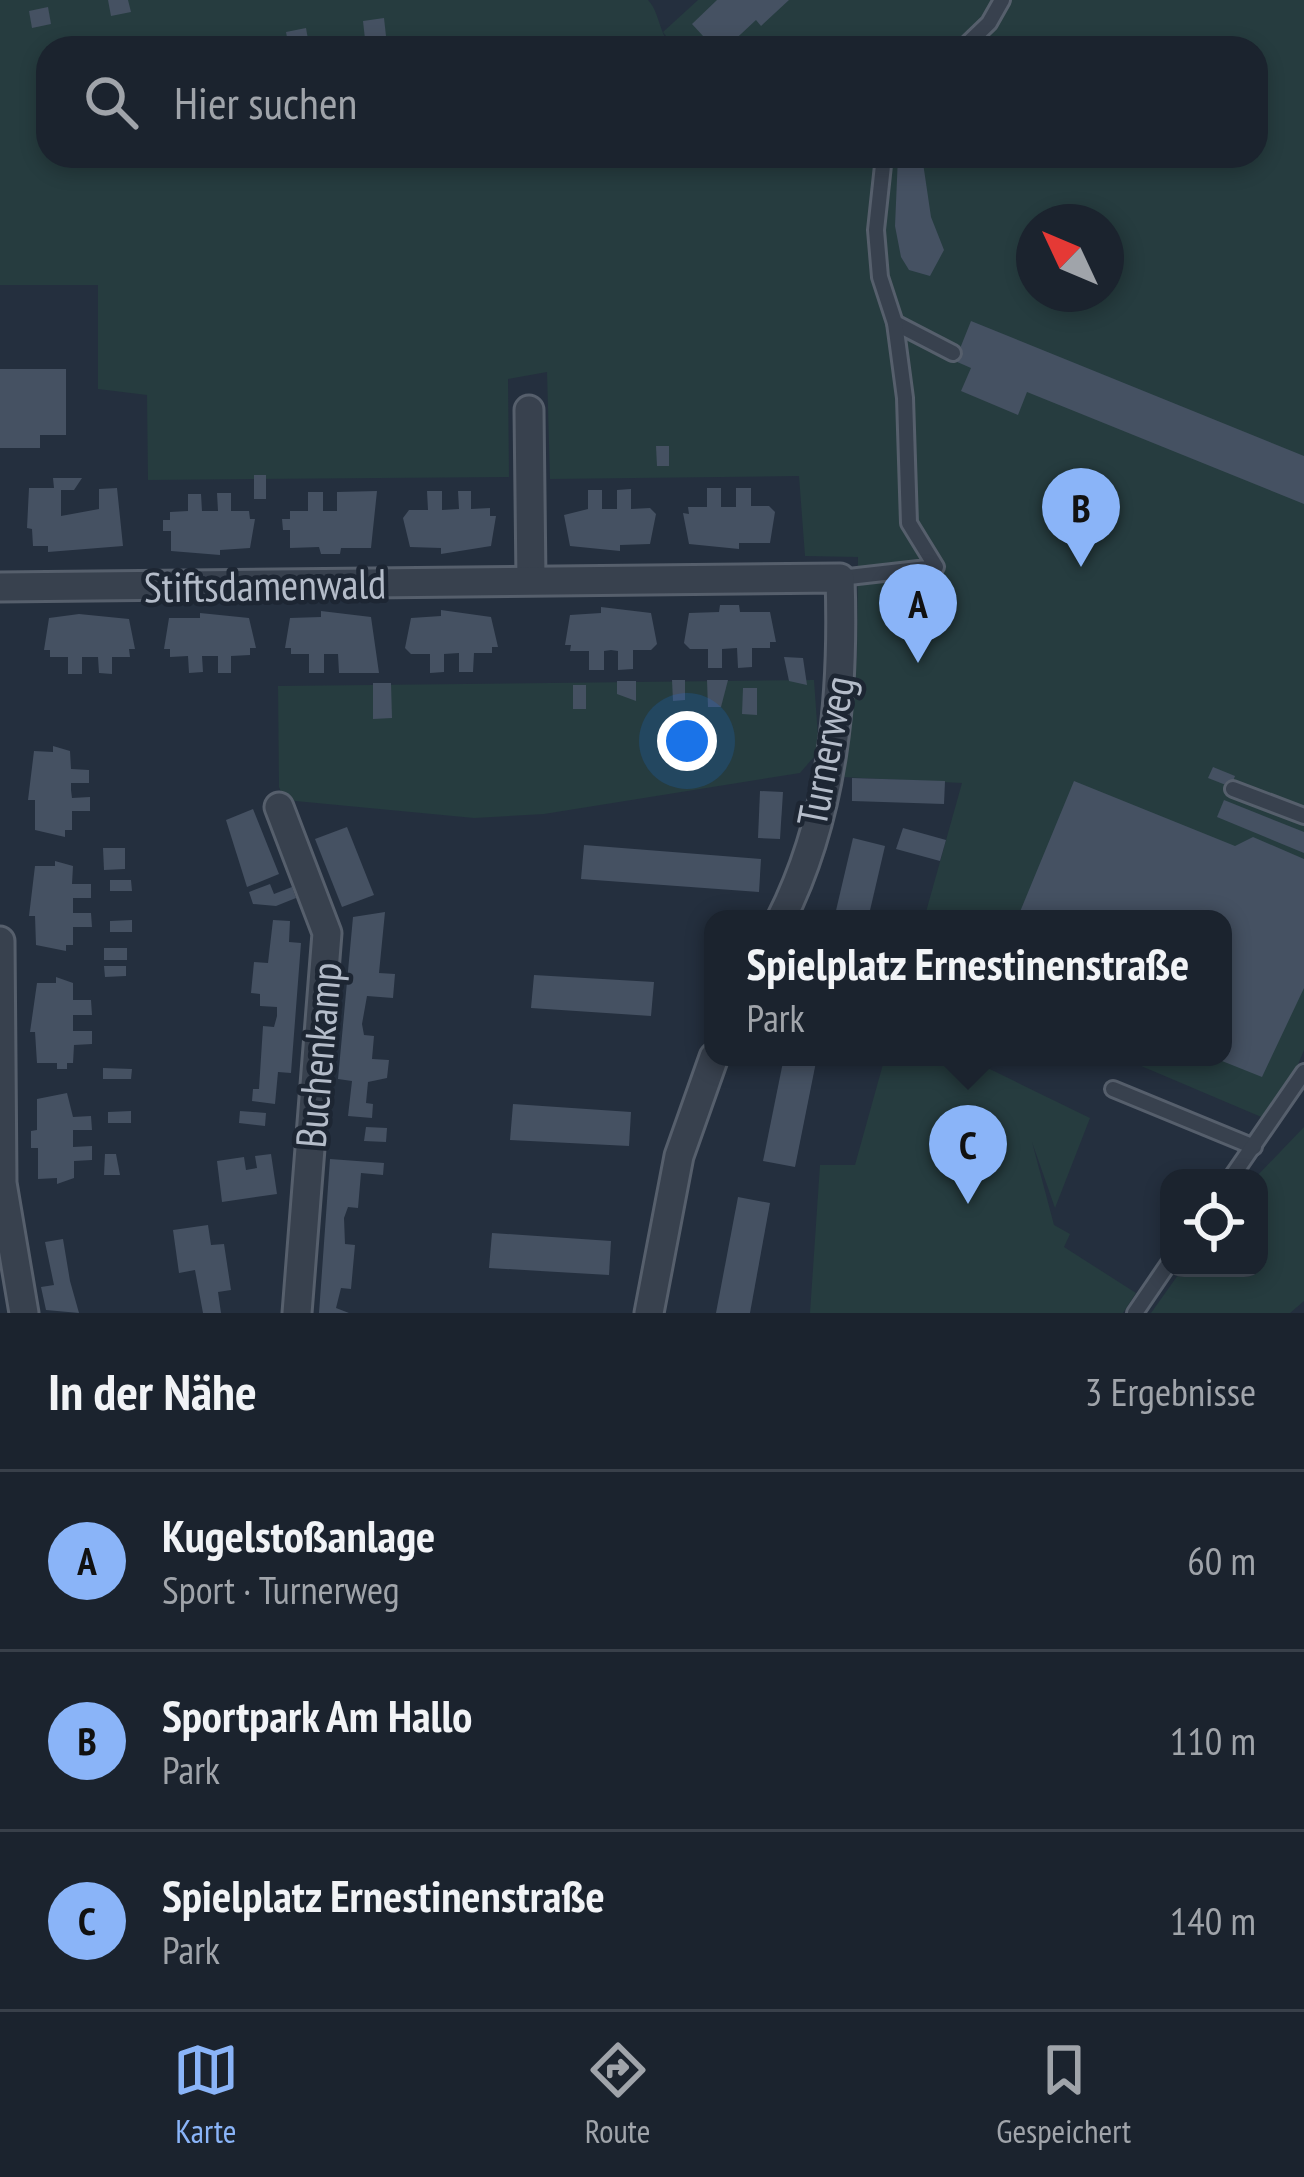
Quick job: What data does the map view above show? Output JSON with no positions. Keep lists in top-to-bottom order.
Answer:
{
  "streets": {
    "street": ["Stiftsdamenwald", "Turnerweg", "Buchenkamp"]
  },
  "crossings": [
    ["Stiftsdamenwald", "Turnerweg"]
  ],
  "north": "top left",
  "page": {
    "search": "Hier suchen",
    "pins": ["B", "A", "C"],
    "popup": ["Spielplatz Ernestinenstraße", "Park"],
    "heading": ["In der Nähe", "3 Ergebnisse"],
    "list": [
      {
        "mark": "A",
        "name": "Kugelstoßanlage",
        "note": "Sport · Turnerweg",
        "value": "60 m"
      },
      {
        "mark": "B",
        "name": "Sportpark Am Hallo",
        "note": "Park",
        "value": "110 m"
      },
      {
        "mark": "C",
        "name": "Spielplatz Ernestinenstraße",
        "note": "Park",
        "value": "140 m"
      }
    ],
    "nav": ["Karte", "Route", "Gespeichert"]
  }
}
